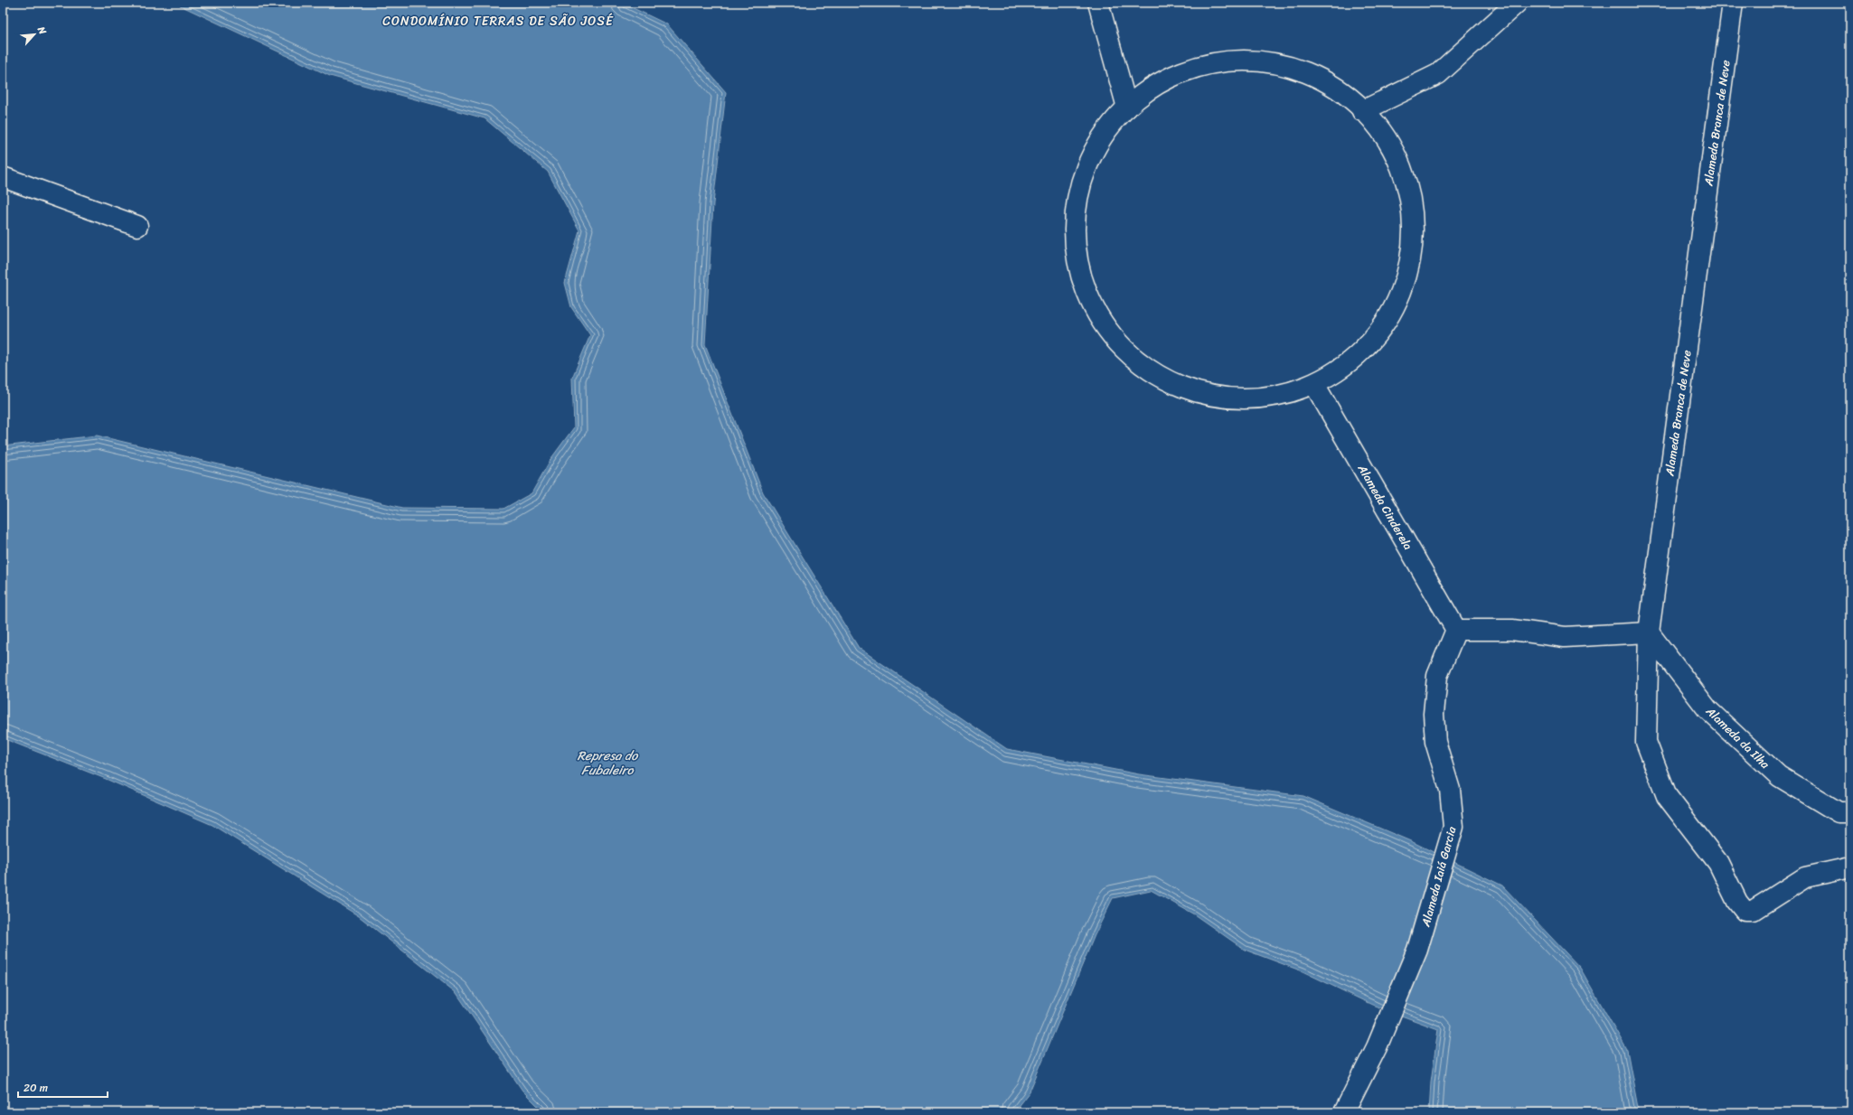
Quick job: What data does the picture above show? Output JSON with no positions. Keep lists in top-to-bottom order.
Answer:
{
  "streets": {
    "street": [
      "Alameda Branca de Neve",
      "Alameda Cinderela",
      "Alameda da Ilha",
      "Alameda Iaiá Garcia"
    ]
  },
  "crossings": [
    ["Alameda Branca de Neve", "Alameda da Ilha"],
    ["Alameda Cinderela", "Alameda Iaiá Garcia"]
  ],
  "districts": ["CONDOMÍNIO TERRAS DE SÃO JOSÉ"],
  "water": ["Represa do Fubaleiro"],
  "scale_bar": "20 m",
  "north": "top right"
}
